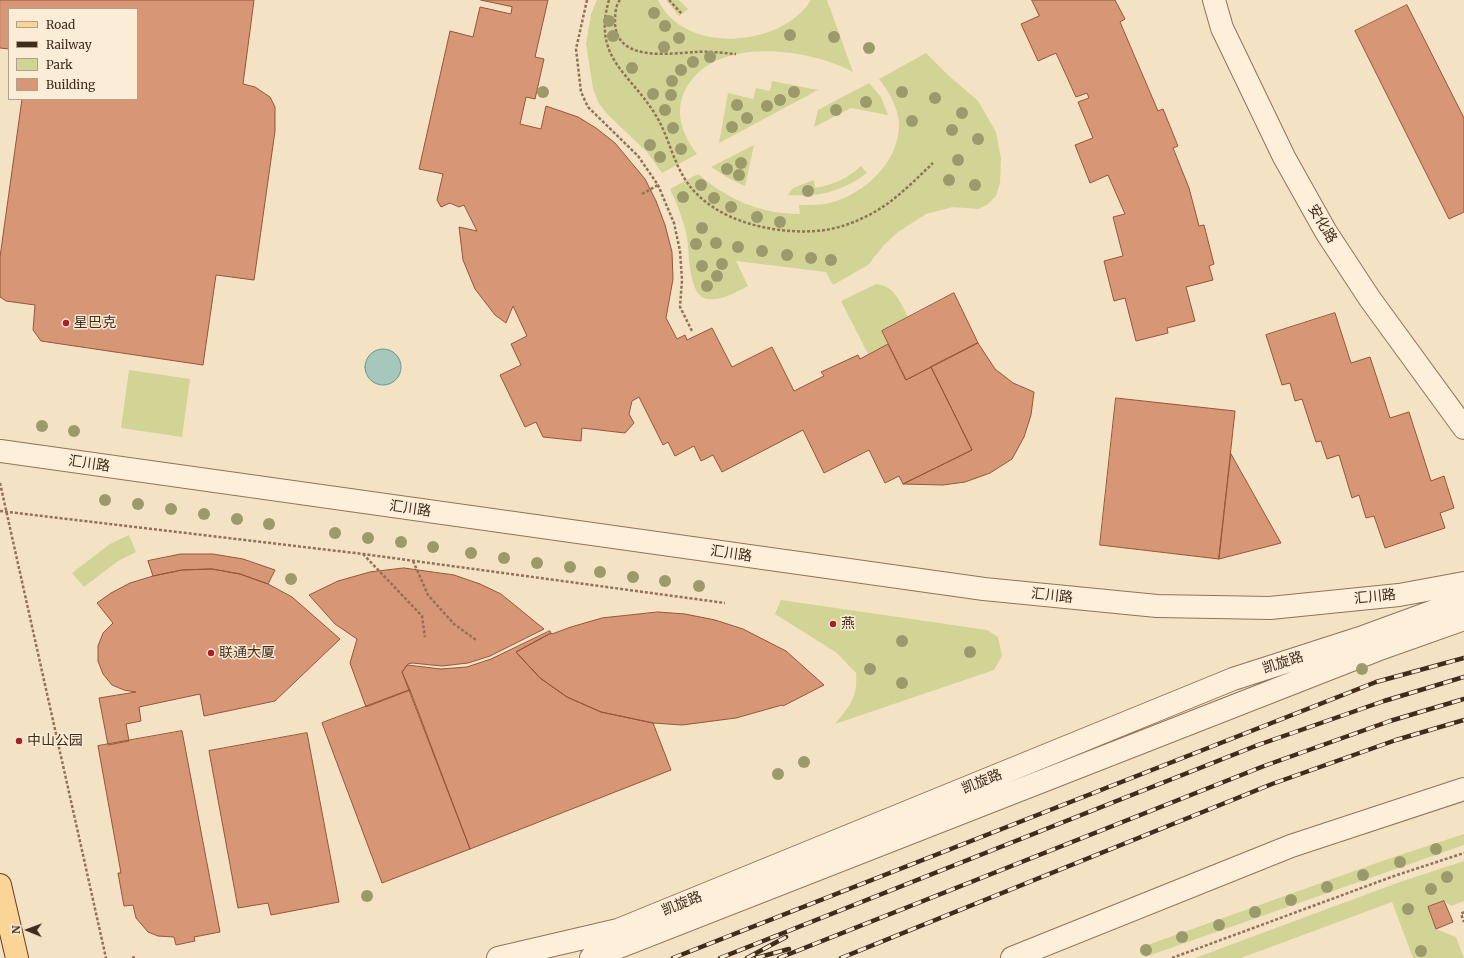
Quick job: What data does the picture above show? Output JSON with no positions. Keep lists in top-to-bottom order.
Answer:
{
  "streets": {
    "street": ["安化路", "汇川路", "凯旋路"]
  },
  "places": [
    "星巴克",
    "燕",
    "联通大厦",
    "中山公园"
  ],
  "legend": [
    "Road",
    "Railway",
    "Park",
    "Building"
  ],
  "north": "left"
}
